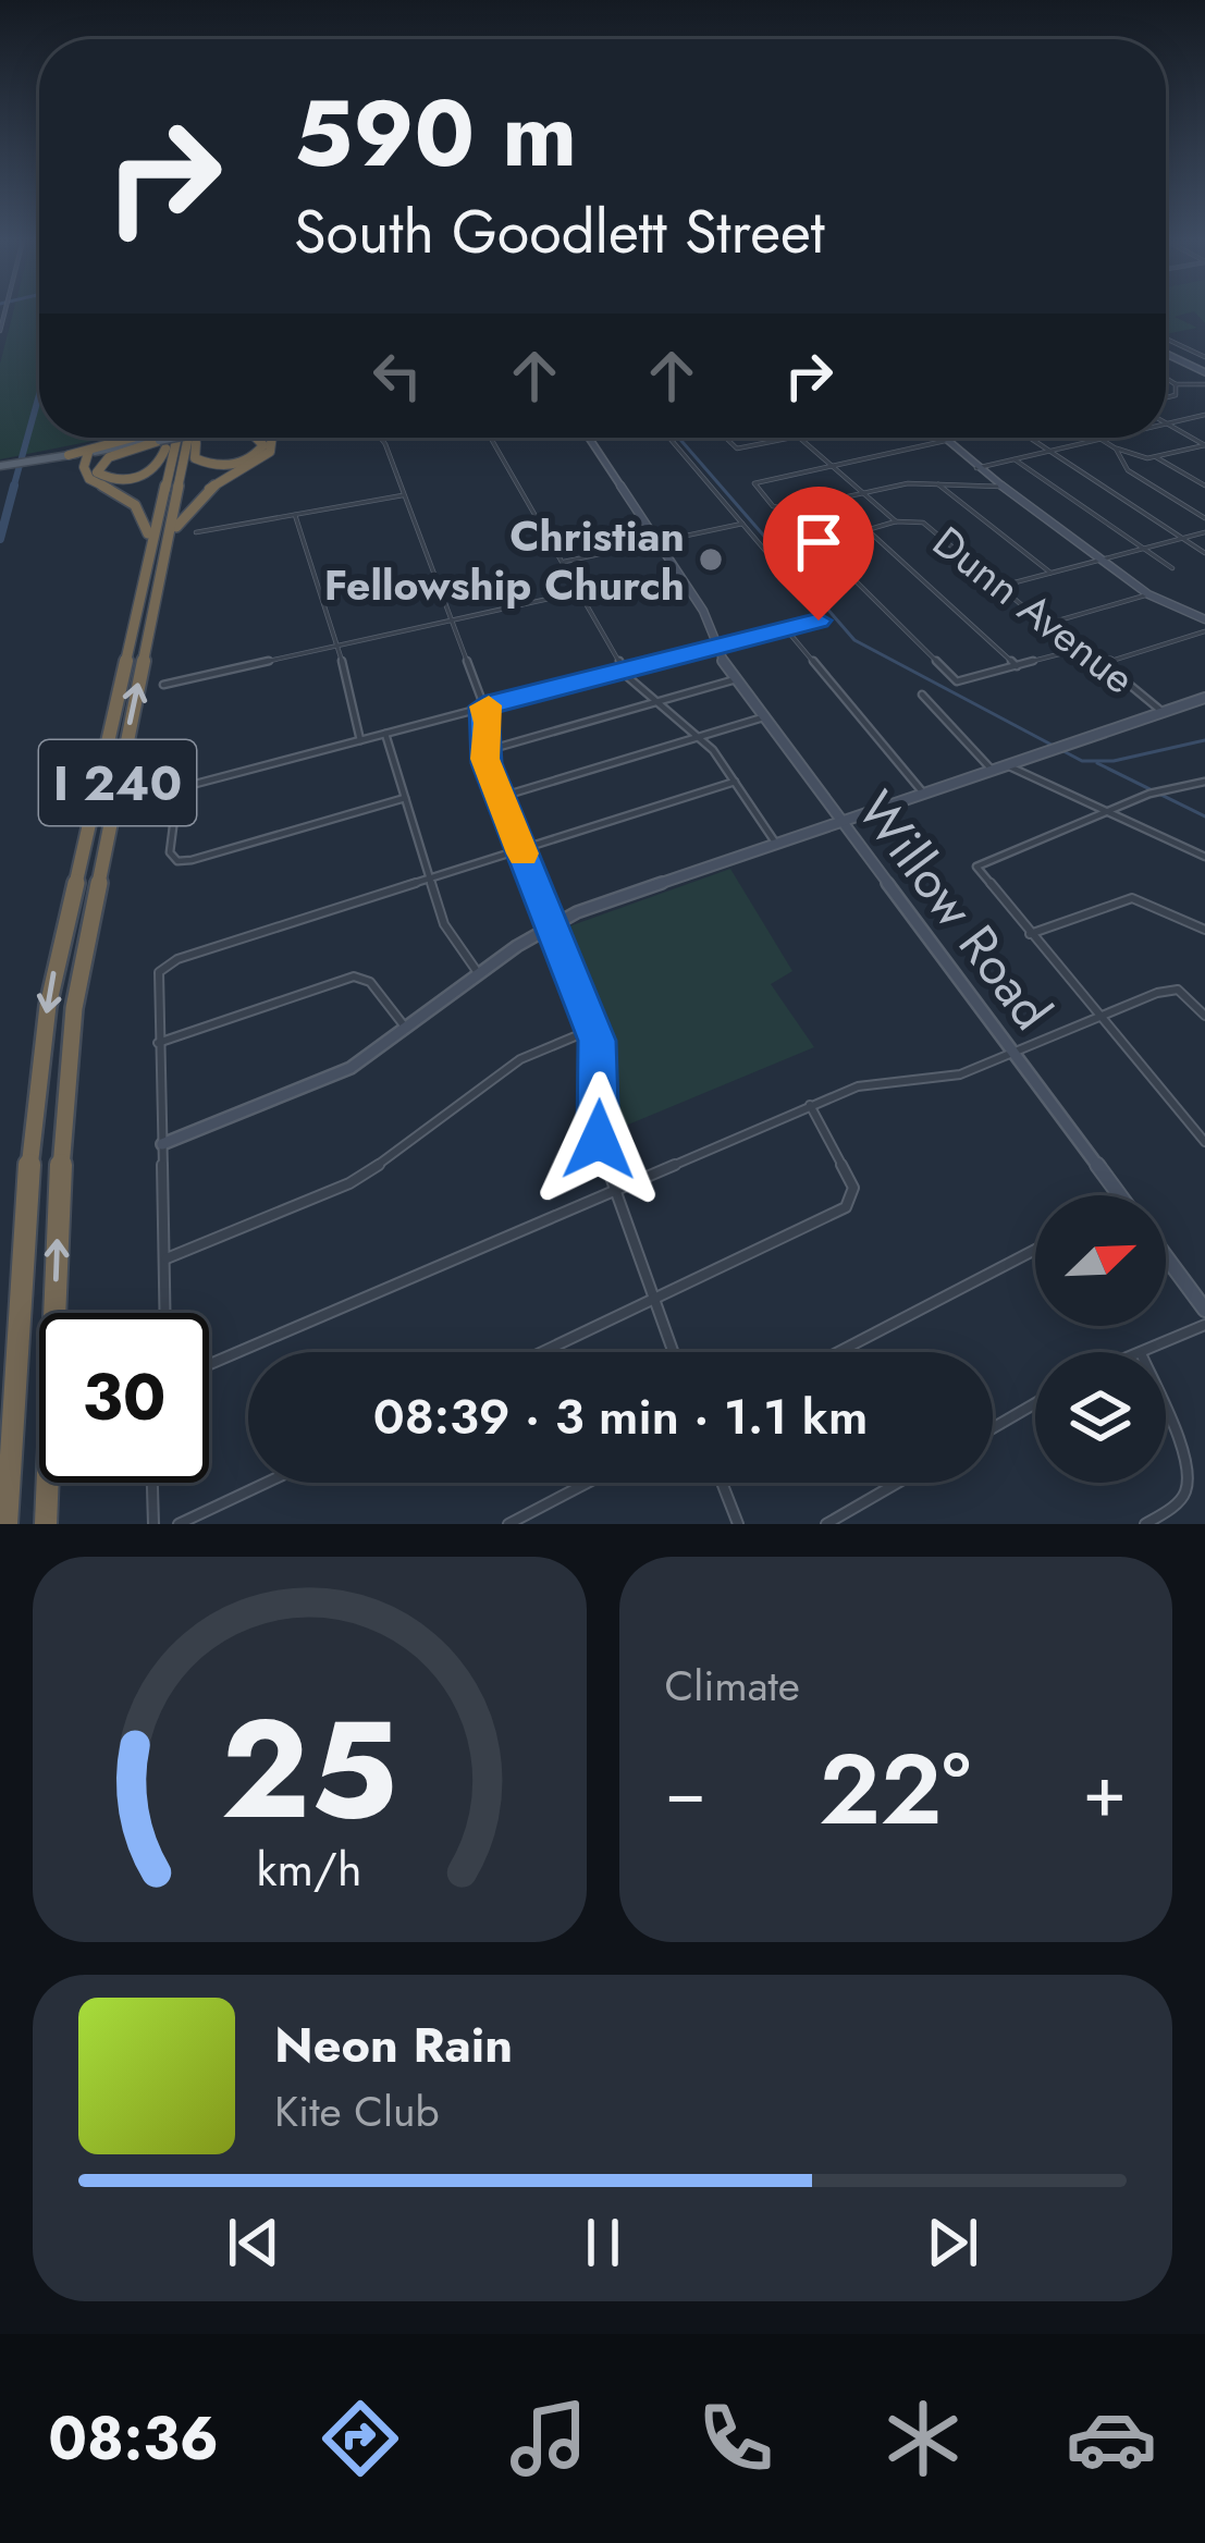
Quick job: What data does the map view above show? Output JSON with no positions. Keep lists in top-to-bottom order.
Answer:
{
  "streets": {
    "highway": ["I 240"],
    "main road": ["Willow Road"],
    "street": ["Dunn Avenue"]
  },
  "places": ["Christian Fellowship Church"],
  "north": "top right",
  "page": {
    "turn": ["590 m", "South Goodlett Street"],
    "limit": "30",
    "trip": "08:39 · 3 min · 1.1 km",
    "tile": "Climate",
    "heat": ["−", "22°", "+"],
    "song": ["Neon Rain", "Kite Club"],
    "tabs": "08:36",
    "gauge": ["25", "km/h"]
  }
}
